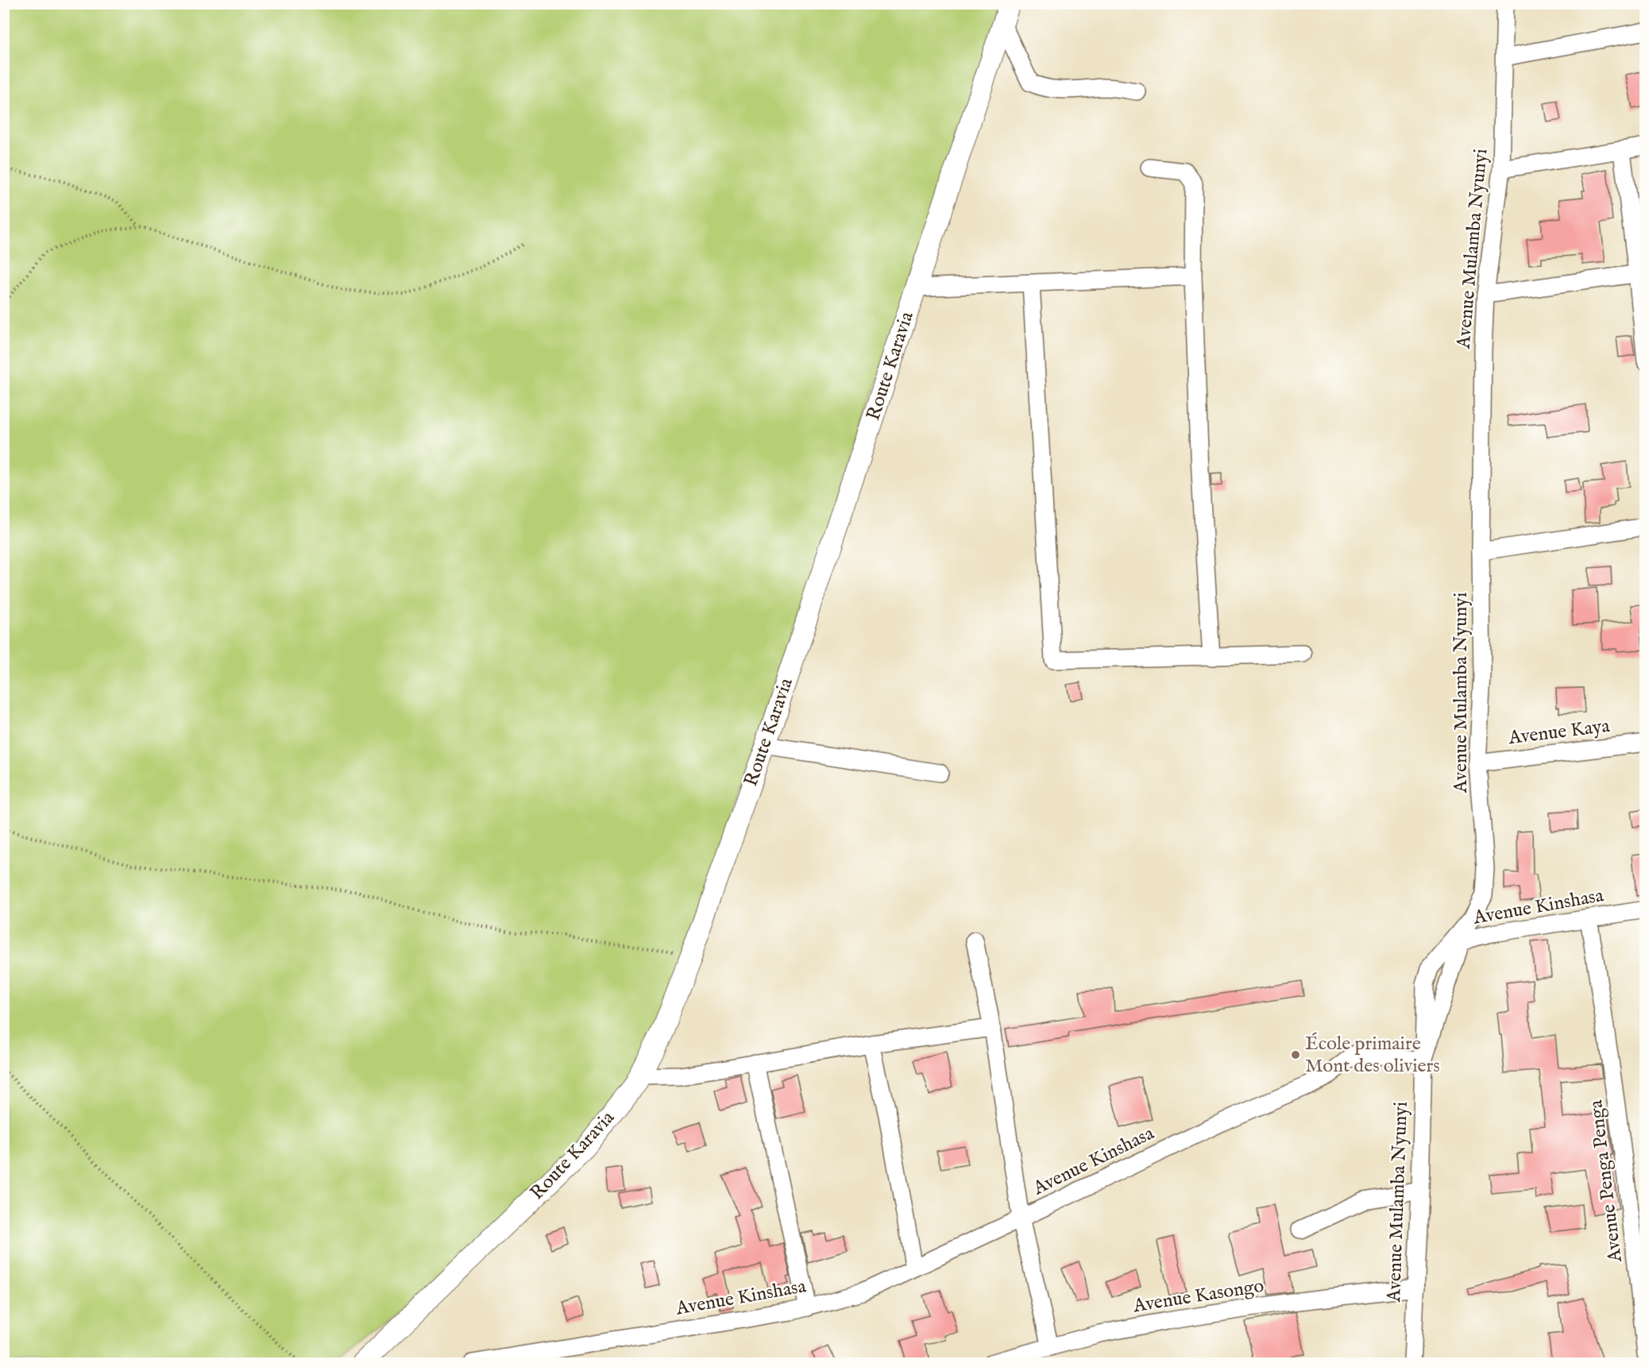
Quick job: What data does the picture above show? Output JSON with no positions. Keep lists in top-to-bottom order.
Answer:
{
  "streets": {
    "street": [
      "Avenue Mulamba Nyunyi",
      "Route Karavia",
      "Avenue Kaya",
      "Avenue Kinshasa",
      "Avenue Penga Penga",
      "Avenue Kasongo"
    ]
  },
  "crossings": [
    ["Avenue Mulamba Nyunyi", "Avenue Kaya"],
    ["Avenue Mulamba Nyunyi", "Avenue Kinshasa"],
    ["Avenue Mulamba Nyunyi", "Avenue Kasongo"],
    ["Avenue Kinshasa", "Avenue Penga Penga"]
  ],
  "places": ["École primaire Mont des oliviers"]
}
